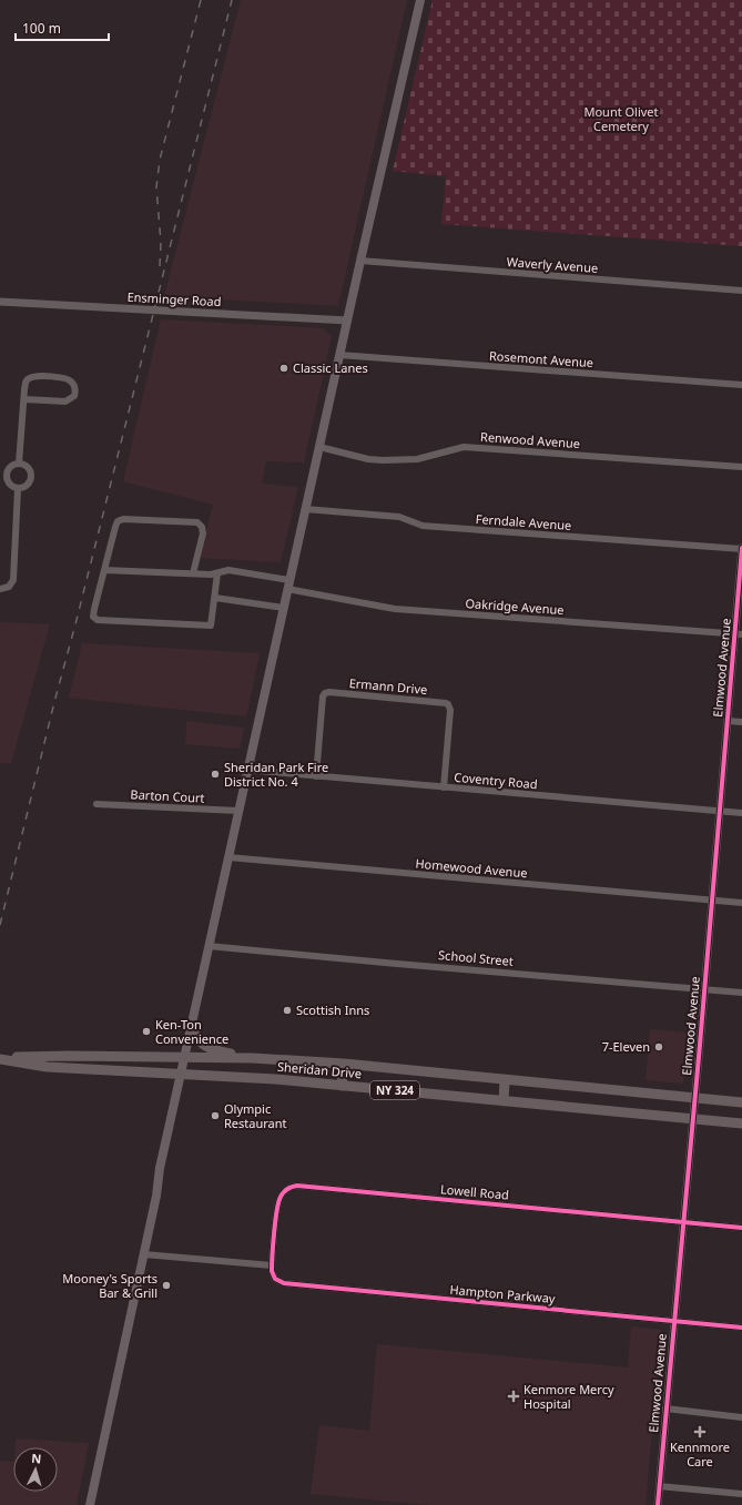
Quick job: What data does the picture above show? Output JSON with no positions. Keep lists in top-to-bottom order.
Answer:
{
  "streets": {
    "main road": ["Sheridan Drive", "NY 324"],
    "street": [
      "Waverly Avenue",
      "Ensminger Road",
      "Rosemont Avenue",
      "Renwood Avenue",
      "Ferndale Avenue",
      "Oakridge Avenue",
      "Elmwood Avenue",
      "Ermann Drive",
      "Coventry Road",
      "Barton Court",
      "Homewood Avenue",
      "School Street",
      "Lowell Road",
      "Hampton Parkway"
    ]
  },
  "crossings": [
    ["Ferndale Avenue", "Elmwood Avenue"],
    ["Oakridge Avenue", "Elmwood Avenue"],
    ["Elmwood Avenue", "Coventry Road"],
    ["Elmwood Avenue", "Homewood Avenue"],
    ["Elmwood Avenue", "School Street"],
    ["Elmwood Avenue", "Sheridan Drive"],
    ["Elmwood Avenue", "Lowell Road"],
    ["Elmwood Avenue", "Hampton Parkway"],
    ["Ermann Drive", "Coventry Road"],
    ["Lowell Road", "Hampton Parkway"]
  ],
  "parks": ["Mount Olivet Cemetery"],
  "places": {
    "other": [
      "Classic Lanes",
      "Sheridan Park Fire District No. 4",
      "Scottish Inns",
      "Ken-Ton Convenience",
      "7-Eleven",
      "Olympic Restaurant",
      "Mooney's Sports Bar & Grill"
    ],
    "health": ["Kenmore Mercy Hospital", "Kennmore Care"]
  },
  "scale_bar": "100 m",
  "north": "top"
}
